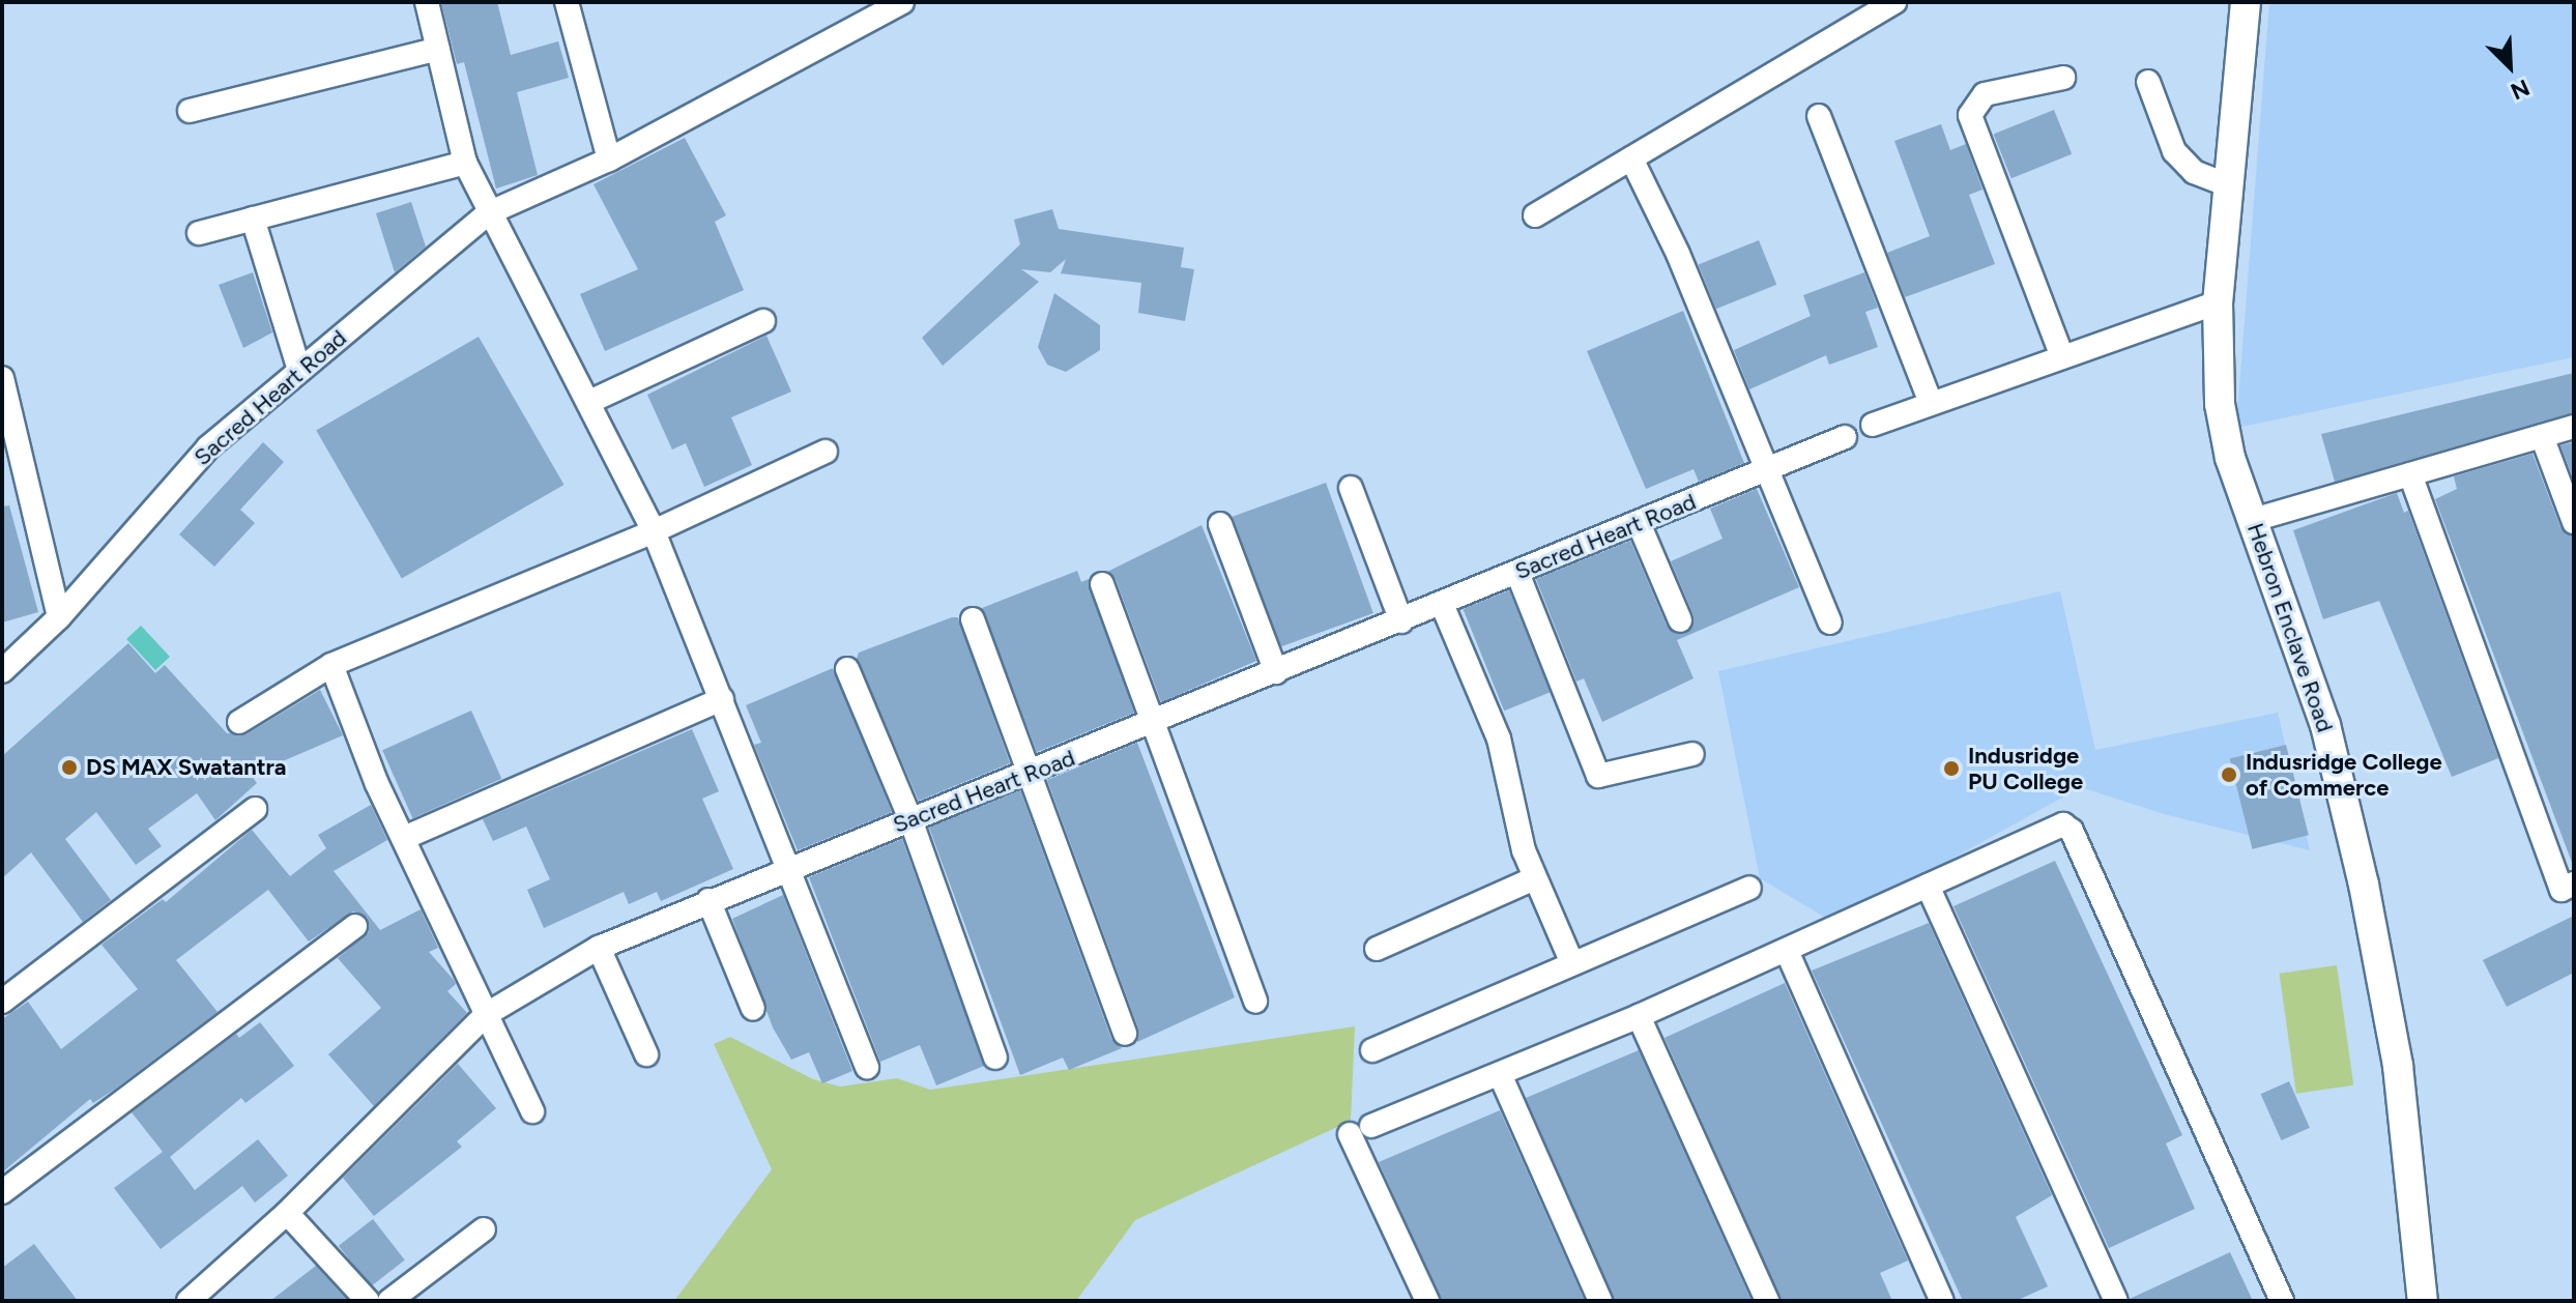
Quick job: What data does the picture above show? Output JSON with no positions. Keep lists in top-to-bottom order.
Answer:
{
  "streets": {
    "street": ["Sacred Heart Road", "Hebron Enclave Road"]
  },
  "places": ["DS MAX Swatantra", "Indusridge PU College", "Indusridge College of Commerce"],
  "north": "bottom right"
}
